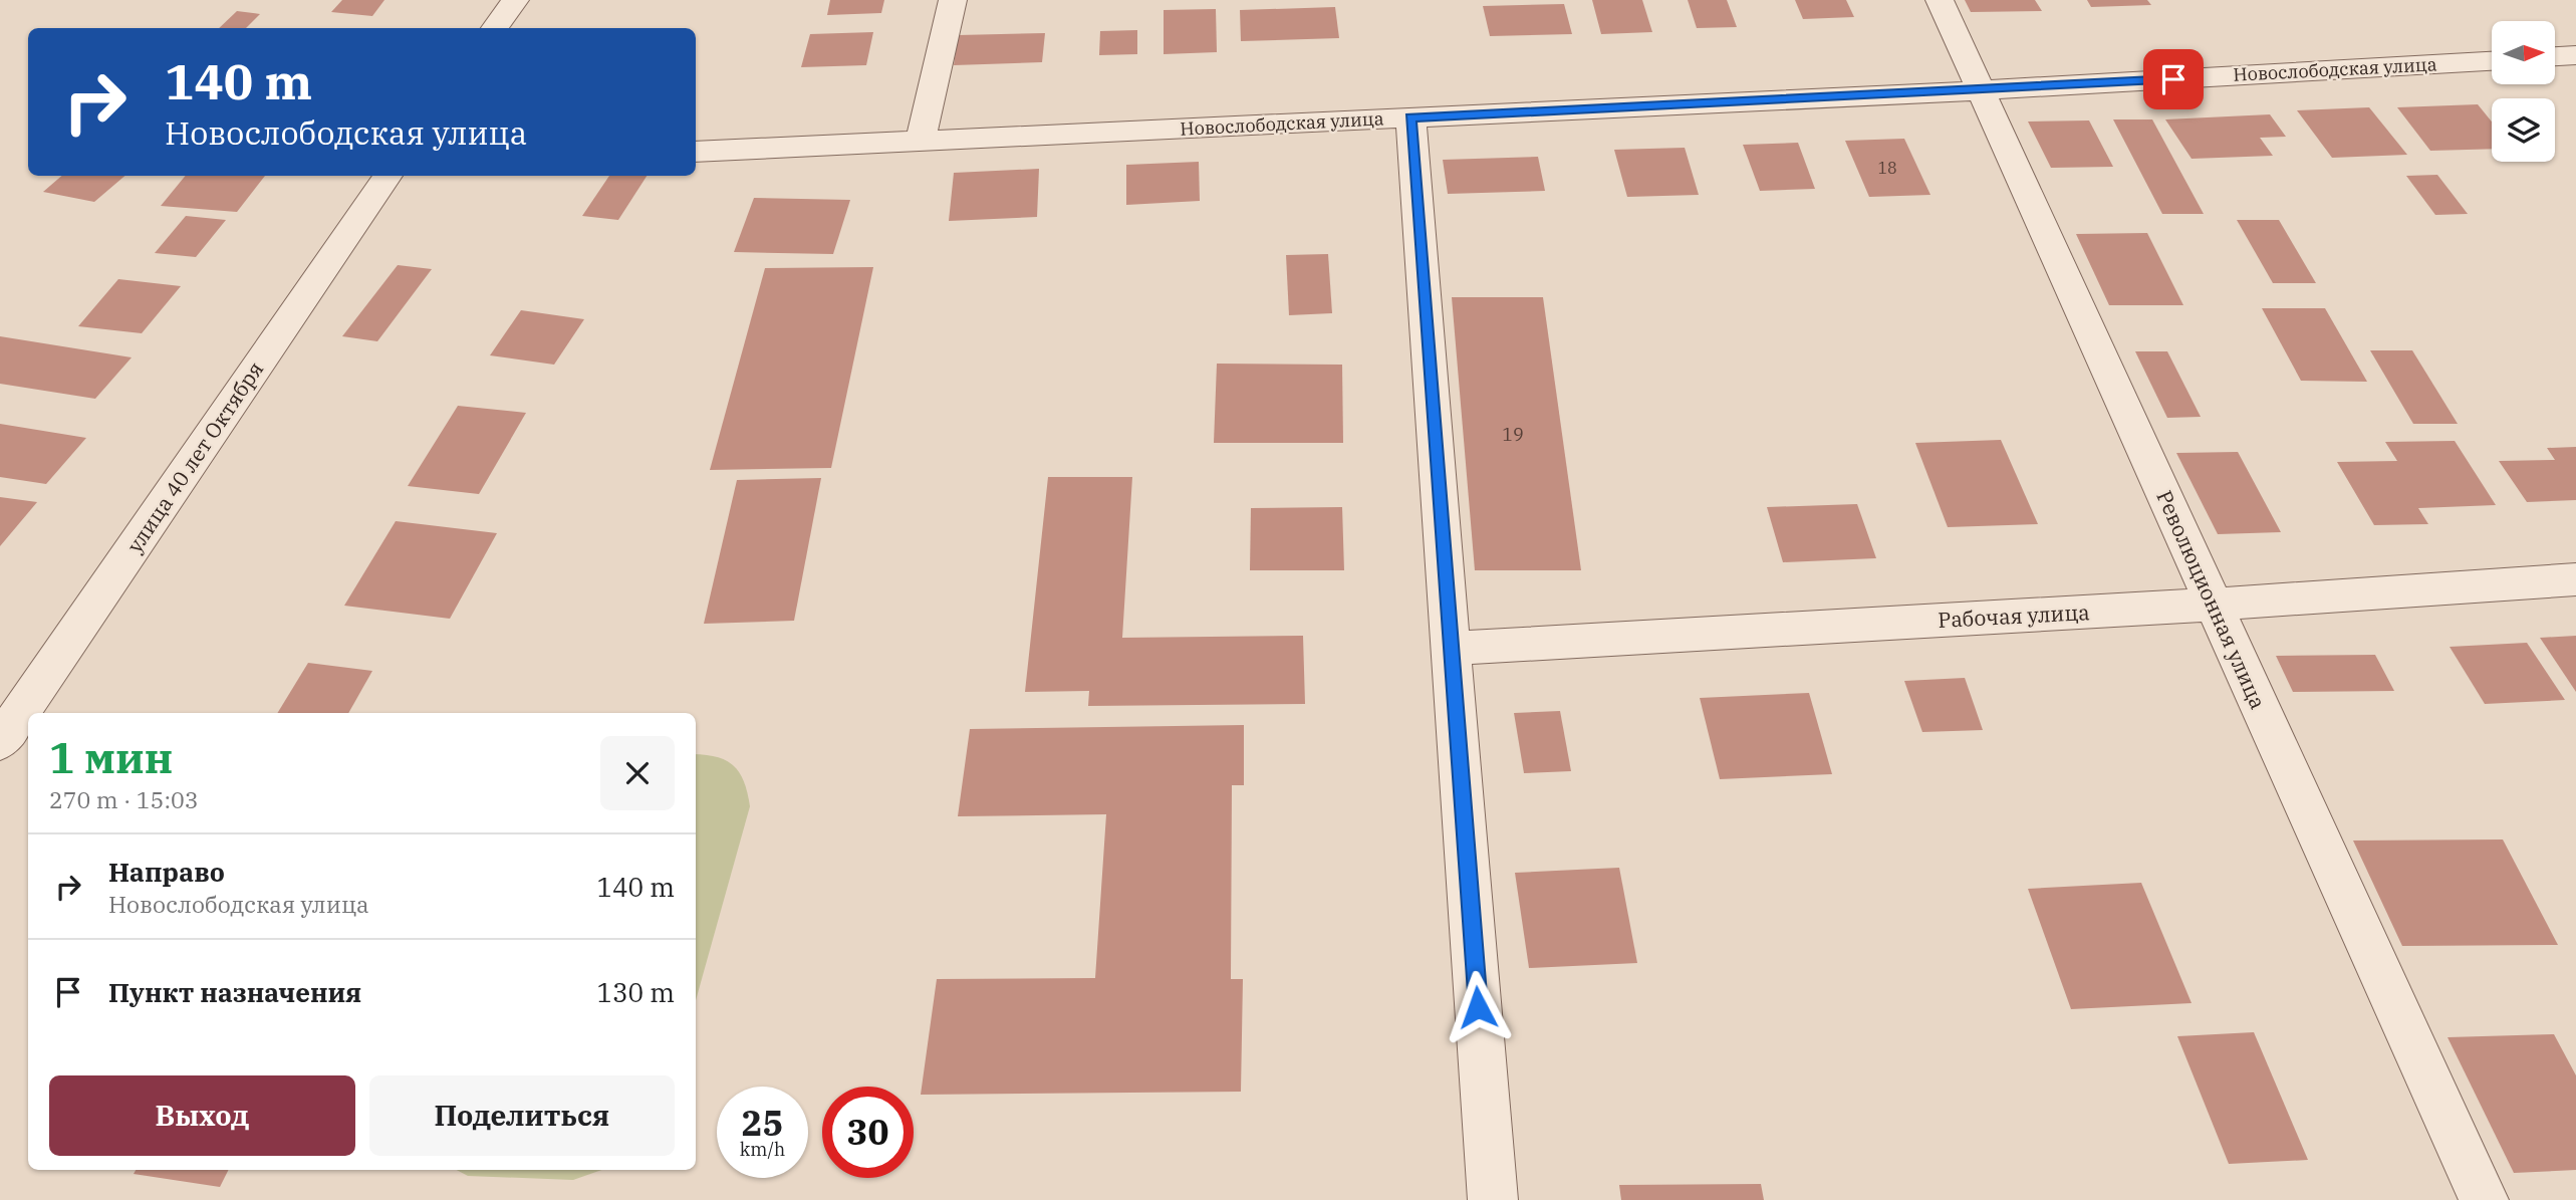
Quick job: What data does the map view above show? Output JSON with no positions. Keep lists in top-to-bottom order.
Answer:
{
  "streets": {
    "street": [
      "Новослободская улица",
      "улица 40 лет Октября",
      "Революционная улица",
      "Рабочая улица"
    ]
  },
  "crossings": [
    ["Новослободская улица", "Революционная улица"],
    ["Революционная улица", "Рабочая улица"]
  ],
  "house_numbers": ["18", "19"],
  "north": "right",
  "page": {
    "turn": ["140 m", "Новослободская улица"],
    "heading": ["1 мин", "270 m · 15:03"],
    "list": [
      {
        "name": "Направо",
        "note": "Новослободская улица",
        "value": "140 m"
      },
      {
        "name": "Пункт назначения",
        "value": "130 m"
      }
    ],
    "buttons": ["Выход", "Поделиться"],
    "speed": "25 km/h",
    "limit": "30"
  }
}
